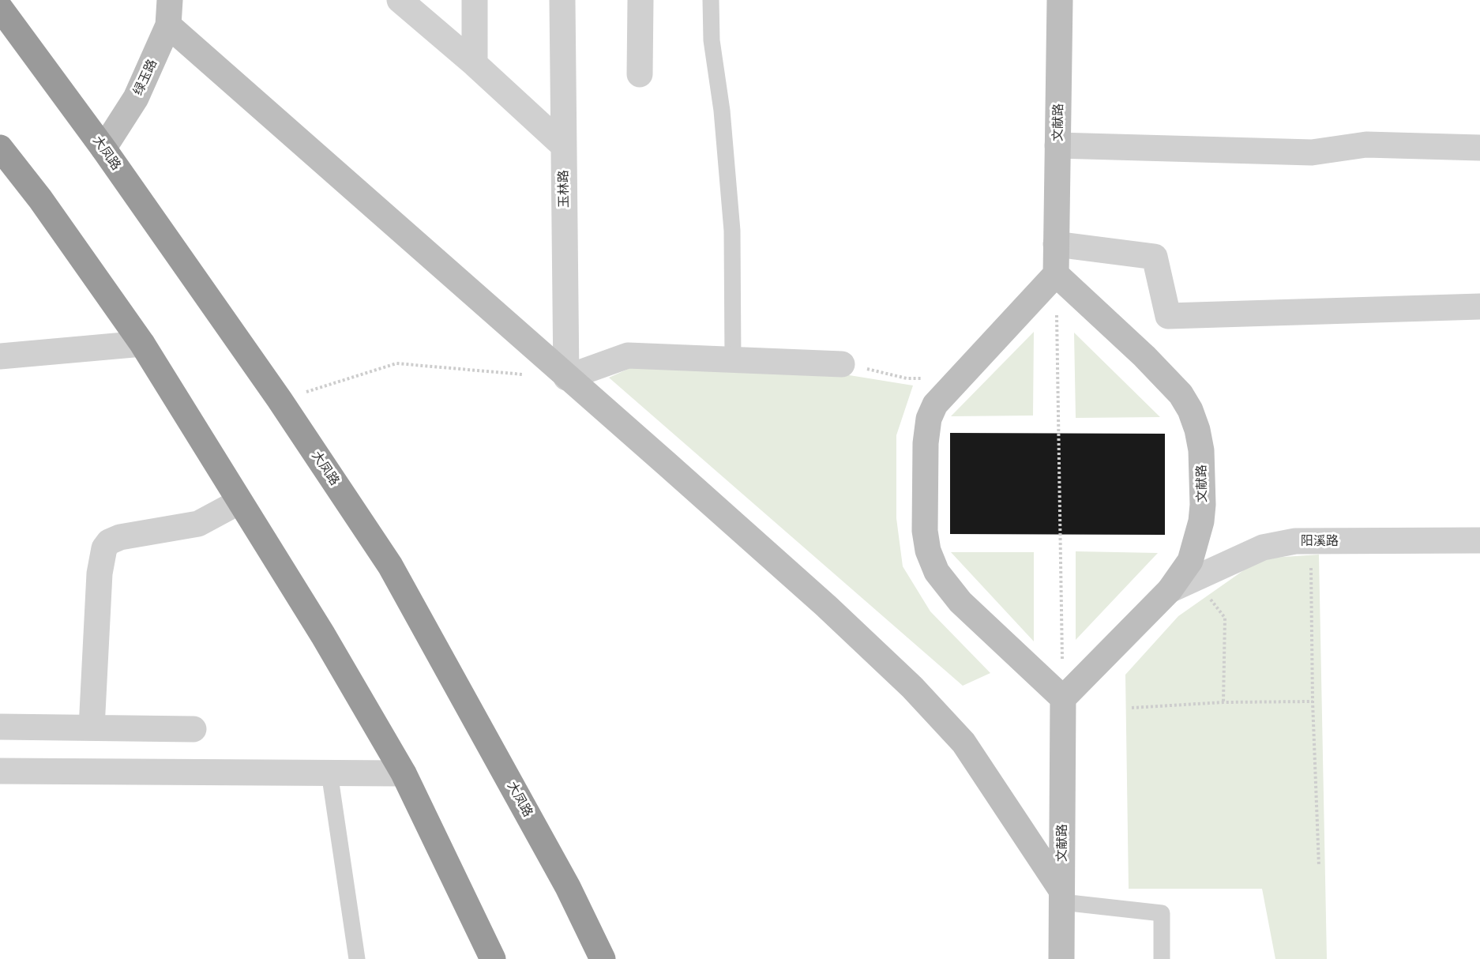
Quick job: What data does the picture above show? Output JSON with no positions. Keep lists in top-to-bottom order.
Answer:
{
  "streets": {
    "highway": ["大凤路"],
    "street": [
      "绿玉路",
      "文献路",
      "玉林路",
      "阳溪路"
    ]
  },
  "crossings": [
    ["绿玉路", "大凤路"],
    ["文献路", "阳溪路"]
  ]
}
